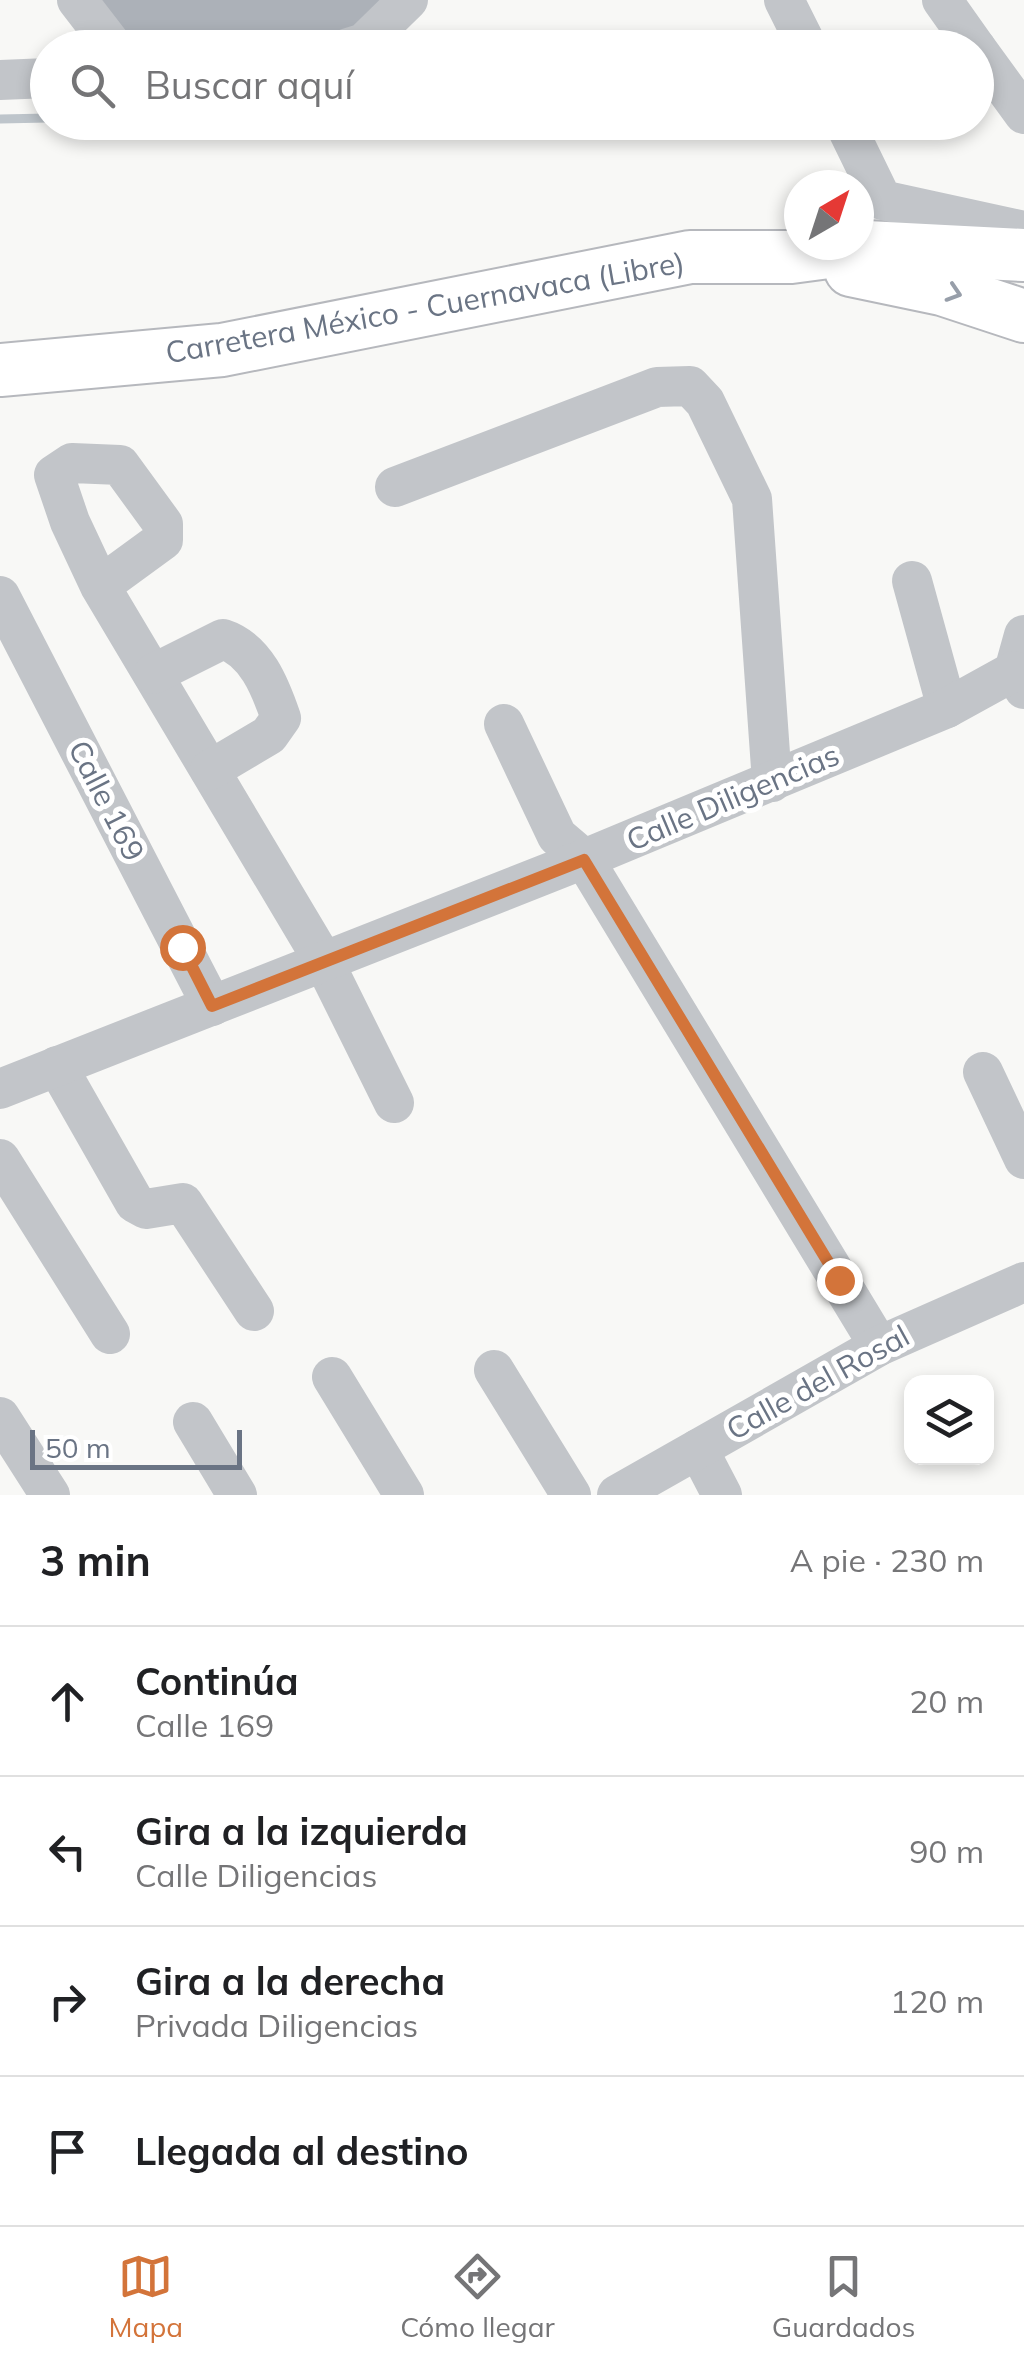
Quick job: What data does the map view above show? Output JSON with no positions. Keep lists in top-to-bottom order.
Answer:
{
  "streets": {
    "main road": ["Carretera México - Cuernavaca (Libre)"],
    "street": ["Calle Diligencias", "Calle 169", "Calle del Rosal"]
  },
  "crossings": [
    ["Calle Diligencias", "Calle 169"]
  ],
  "scale_bar": "50 m",
  "north": "top right",
  "page": {
    "search": "Buscar aquí",
    "scale": "50 m",
    "heading": ["3 min", "A pie · 230 m"],
    "list": [
      ["Continúa", "Calle 169", "20 m"],
      ["Gira a la izquierda", "Calle Diligencias", "90 m"],
      ["Gira a la derecha", "Privada Diligencias", "120 m"],
      "Llegada al destino"
    ],
    "nav": ["Mapa", "Cómo llegar", "Guardados"]
  }
}
